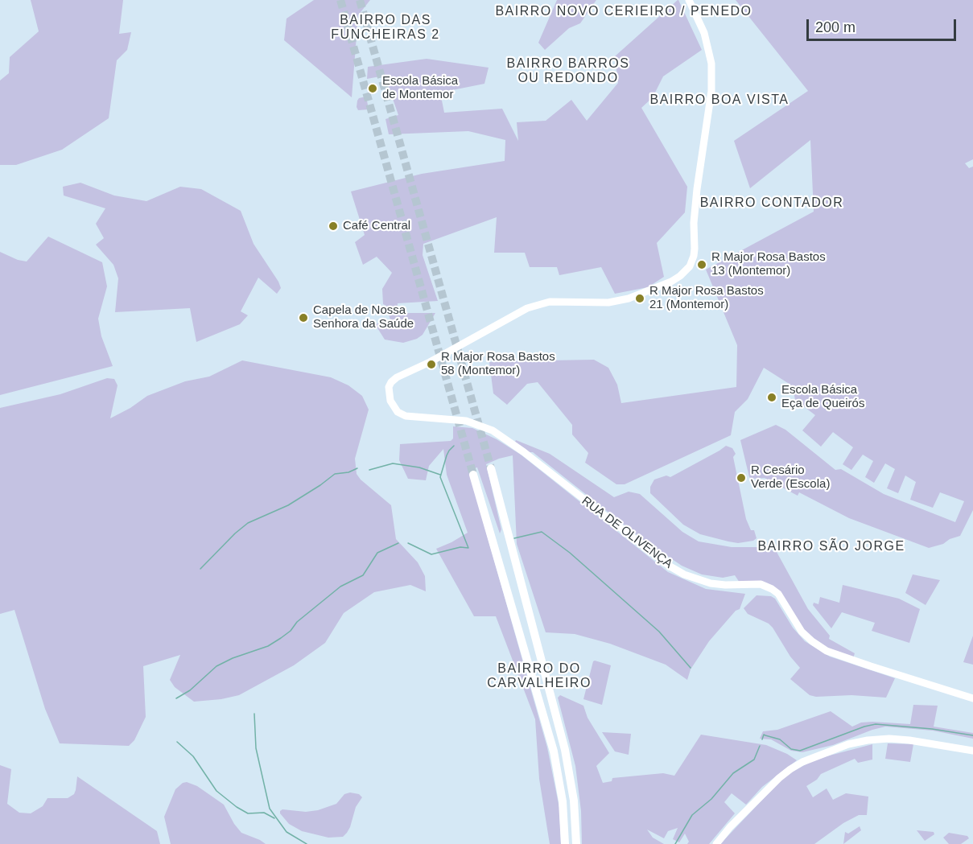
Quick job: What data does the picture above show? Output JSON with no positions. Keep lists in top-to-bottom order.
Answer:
{
  "streets": {
    "main road": ["RUA DE OLIVENÇA"]
  },
  "districts": [
    "BAIRRO NOVO CERIEIRO / PENEDO",
    "BAIRRO DAS FUNCHEIRAS 2",
    "BAIRRO BARROS OU REDONDO",
    "BAIRRO BOA VISTA",
    "BAIRRO CONTADOR",
    "BAIRRO SÃO JORGE",
    "BAIRRO DO CARVALHEIRO"
  ],
  "places": [
    "Escola Básica de Montemor",
    "Café Central",
    "R Major Rosa Bastos 13 (Montemor)",
    "R Major Rosa Bastos 21 (Montemor)",
    "Capela de Nossa Senhora da Saúde",
    "R Major Rosa Bastos 58 (Montemor)",
    "Escola Básica Eça de Queirós",
    "R Cesário Verde (Escola)"
  ],
  "scale_bar": "200 m"
}
